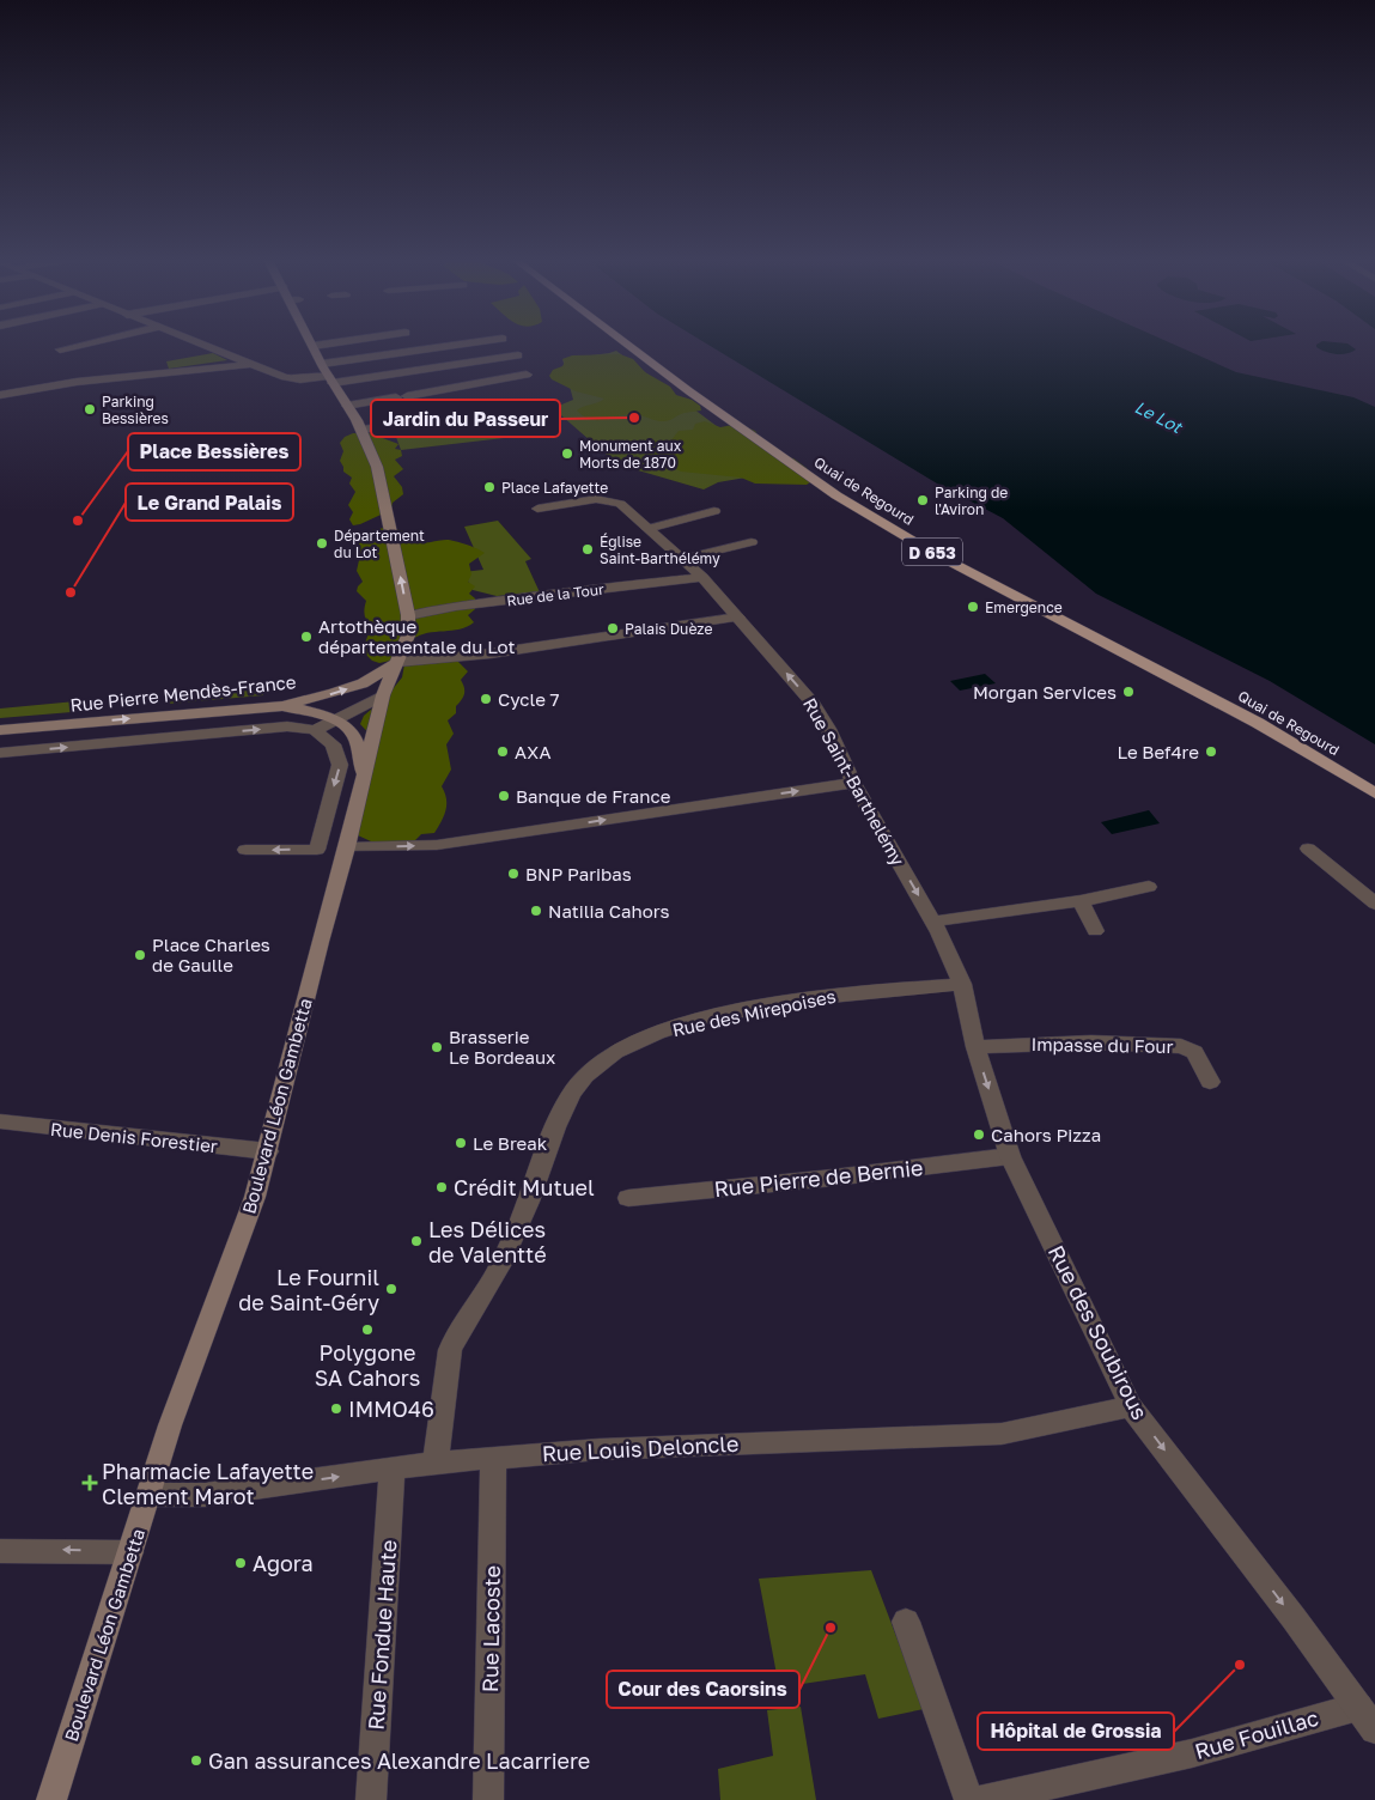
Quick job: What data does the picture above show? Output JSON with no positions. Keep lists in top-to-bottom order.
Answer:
{
  "streets": {
    "main road": [
      "Quai de Regourd",
      "D 653",
      "Rue Pierre Mendès-France",
      "Boulevard Léon Gambetta"
    ],
    "street": [
      "Rue de la Tour",
      "Rue Saint-Barthelémy",
      "Rue des Mirepoises",
      "Impasse du Four",
      "Rue Denis Forestier",
      "Rue Pierre de Bernie",
      "Rue des Soubirous",
      "Rue Louis Deloncle",
      "Rue Lacoste",
      "Rue Fondue Haute",
      "Rue Fouillac"
    ]
  },
  "crossings": [
    ["Rue de la Tour", "Rue Saint-Barthelémy"],
    ["Rue de la Tour", "Boulevard Léon Gambetta"],
    ["Rue Pierre Mendès-France", "Boulevard Léon Gambetta"],
    ["Rue Saint-Barthelémy", "Rue des Mirepoises"],
    ["Rue Saint-Barthelémy", "Rue des Soubirous"],
    ["Rue des Mirepoises", "Rue des Soubirous"],
    ["Rue des Mirepoises", "Rue Louis Deloncle"],
    ["Impasse du Four", "Rue des Soubirous"],
    ["Boulevard Léon Gambetta", "Rue Denis Forestier"],
    ["Boulevard Léon Gambetta", "Rue Louis Deloncle"],
    ["Rue Pierre de Bernie", "Rue des Soubirous"],
    ["Rue des Soubirous", "Rue Louis Deloncle"],
    ["Rue des Soubirous", "Rue Fouillac"],
    ["Rue Louis Deloncle", "Rue Lacoste"],
    ["Rue Louis Deloncle", "Rue Fondue Haute"]
  ],
  "one_way": ["Rue Pierre Mendès-France", "Rue des Soubirous"],
  "water": ["Le Lot"],
  "places": {
    "other": [
      "Parking Bessières",
      "Jardin du Passeur",
      "Monument aux Morts de 1870",
      "Place Lafayette",
      "Parking de l'Aviron",
      "Place Bessières",
      "Département du Lot",
      "Église Saint-Barthélémy",
      "Le Grand Palais",
      "Emergence",
      "Palais Duèze",
      "Artothèque départementale du Lot",
      "Morgan Services",
      "Cycle 7",
      "AXA",
      "Le Bef4re",
      "Banque de France",
      "BNP Paribas",
      "Natilia Cahors",
      "Place Charles de Gaulle",
      "Brasserie Le Bordeaux",
      "Cahors Pizza",
      "Le Break",
      "Crédit Mutuel",
      "Les Délices de Valentté",
      "Le Fournil de Saint-Géry",
      "Polygone SA Cahors",
      "IMMO46",
      "Agora",
      "Cour des Caorsins",
      "Hôpital de Grossia",
      "Gan assurances Alexandre Lacarriere"
    ],
    "health": ["Pharmacie Lafayette Clement Marot"]
  }
}
